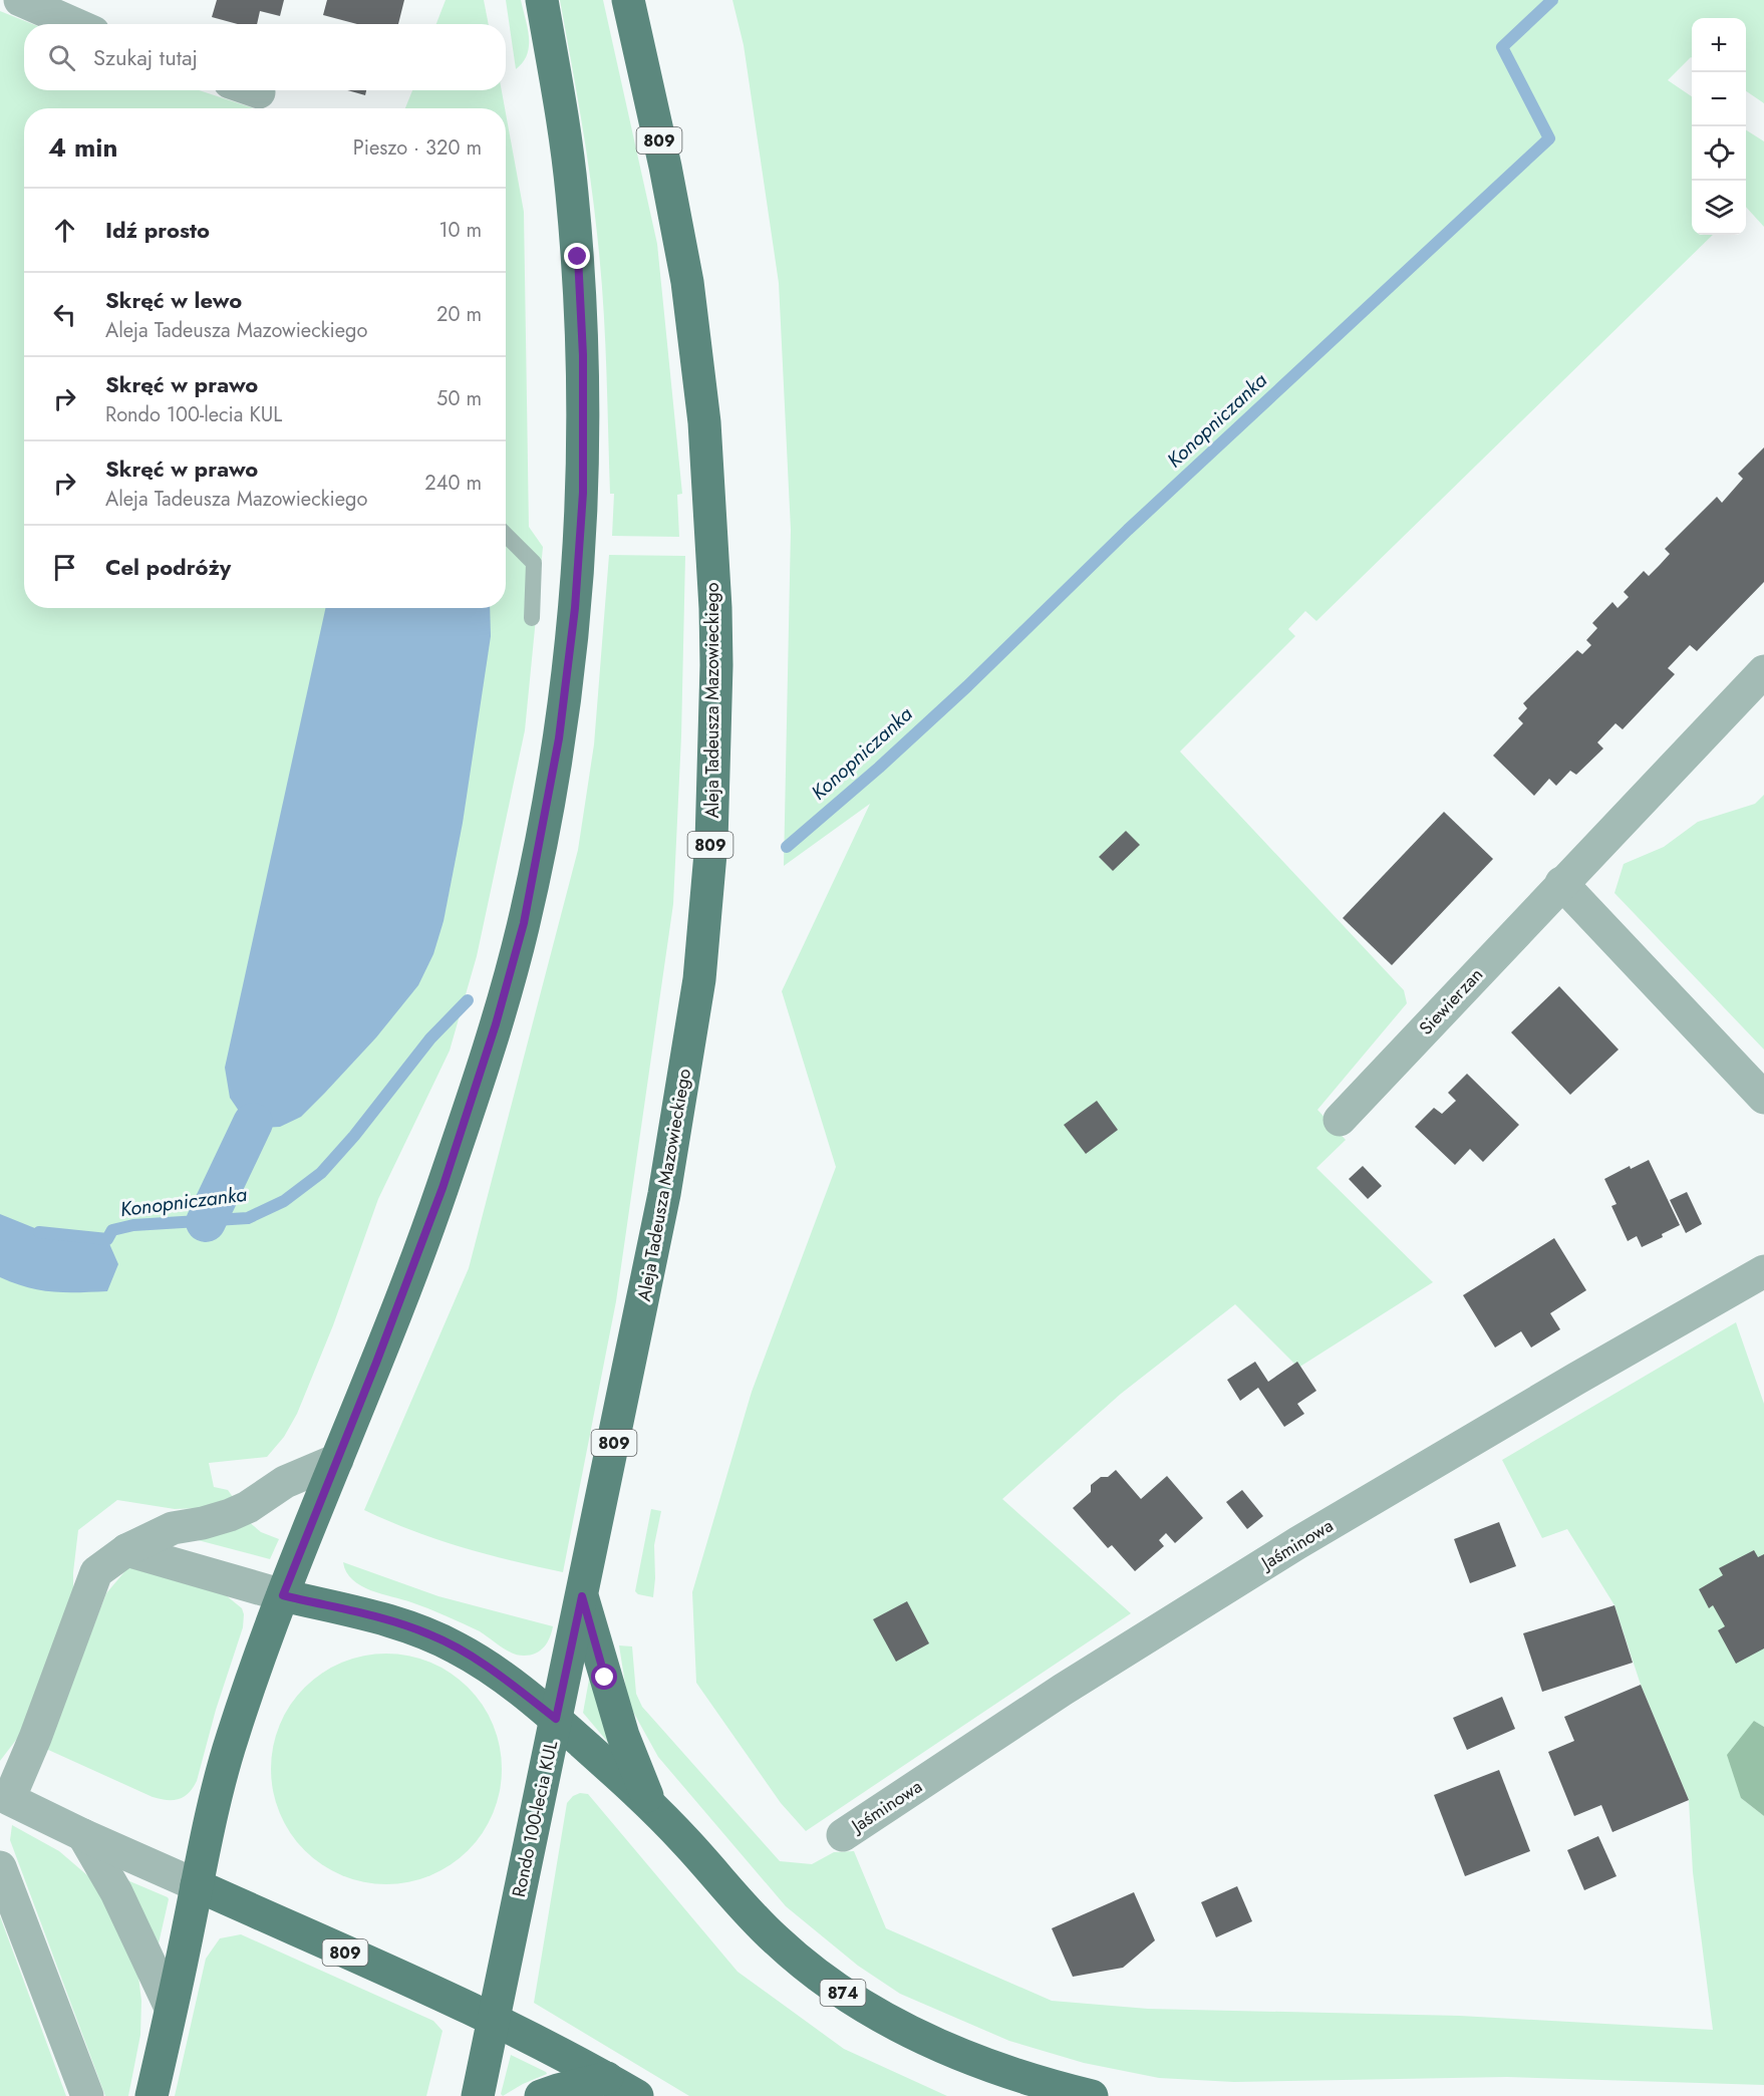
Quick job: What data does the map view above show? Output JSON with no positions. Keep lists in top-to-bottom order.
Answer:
{
  "streets": {
    "main road": [
      "809",
      "Aleja Tadeusza Mazowieckiego",
      "Rondo 100-lecia KUL",
      "874"
    ],
    "street": ["Siewierzan", "Jaśminowa"]
  },
  "crossings": [
    ["809", "Rondo 100-lecia KUL"],
    ["Aleja Tadeusza Mazowieckiego", "Rondo 100-lecia KUL"],
    ["Aleja Tadeusza Mazowieckiego", "874"],
    ["Rondo 100-lecia KUL", "874"]
  ],
  "water": ["Konopniczanka"],
  "page": {
    "map_buttons": ["+", "−"],
    "search": "Szukaj tutaj",
    "heading": ["4 min", "Pieszo · 320 m"],
    "list": [
      ["Idź prosto", "10 m"],
      ["Skręć w lewo", "Aleja Tadeusza Mazowieckiego", "20 m"],
      ["Skręć w prawo", "Rondo 100-lecia KUL", "50 m"],
      ["Skręć w prawo", "Aleja Tadeusza Mazowieckiego", "240 m"],
      "Cel podróży"
    ]
  }
}
